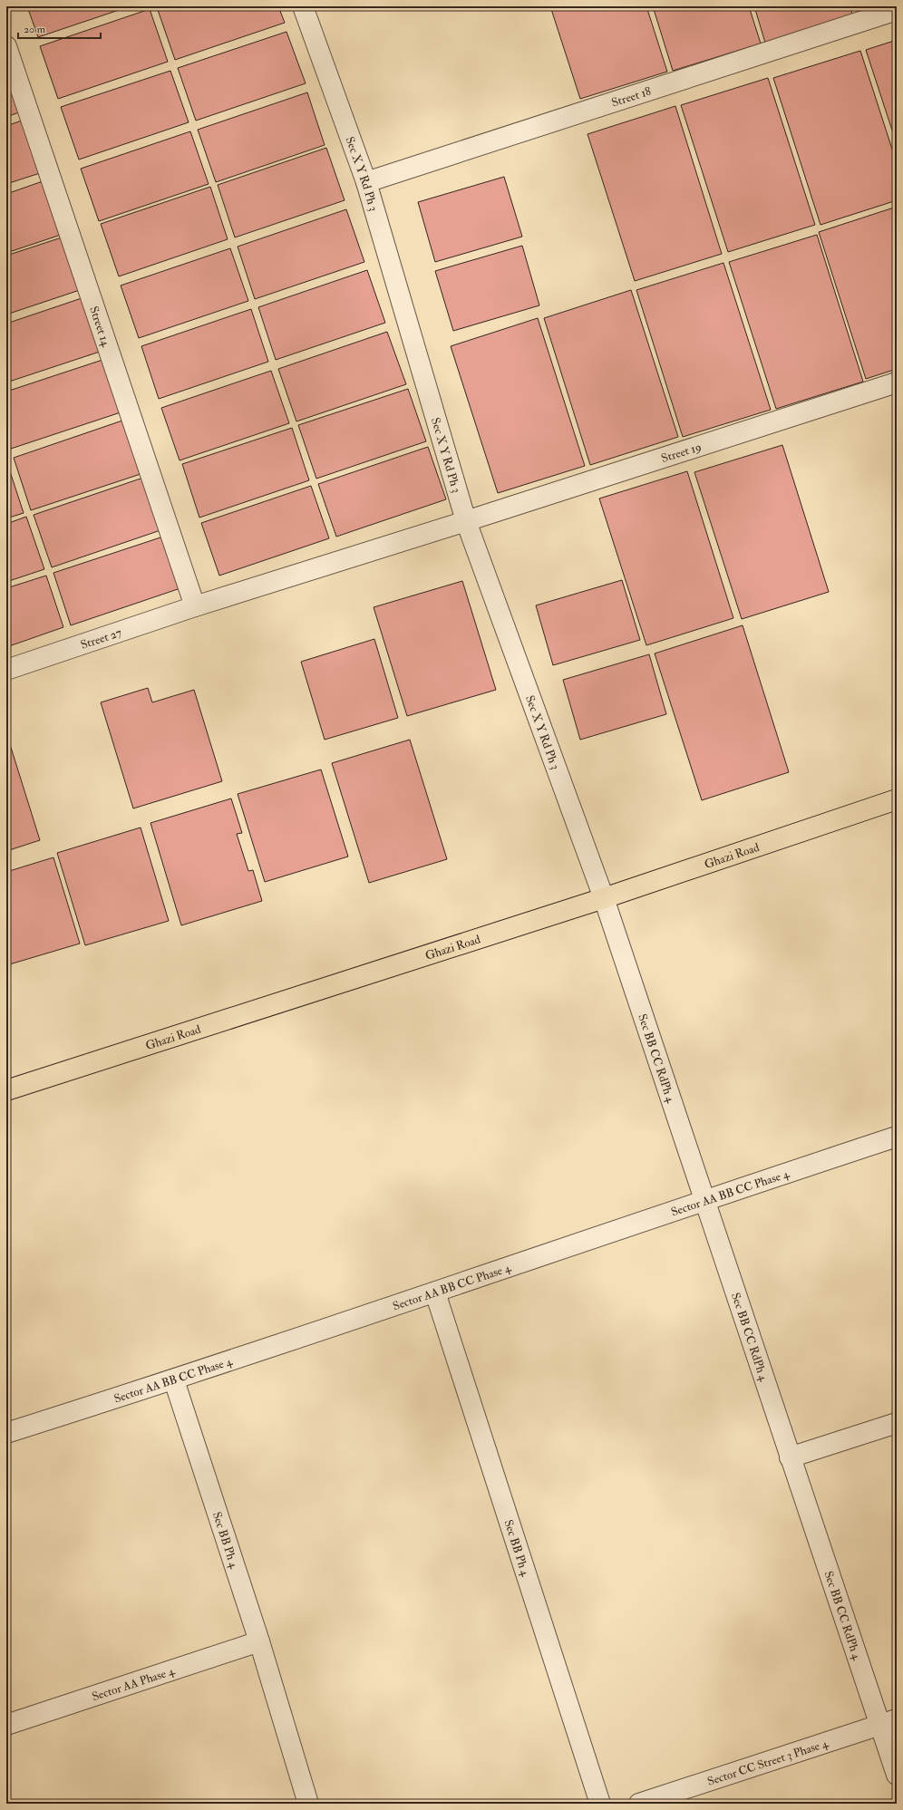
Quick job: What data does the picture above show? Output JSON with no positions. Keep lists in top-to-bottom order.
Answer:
{
  "streets": {
    "main road": ["Ghazi Road"],
    "street": [
      "Street 18",
      "Sec X Y Rd Ph 3",
      "Street 14",
      "Street 19",
      "Street 27",
      "Sec BB CC RdPh 4",
      "Sector AA BB CC Phase 4",
      "Sec BB Ph 4",
      "Sector AA Phase 4",
      "Sector CC Street 3 Phase 4"
    ]
  },
  "crossings": [
    ["Street 18", "Sec X Y Rd Ph 3"],
    ["Sec X Y Rd Ph 3", "Street 19"],
    ["Sec X Y Rd Ph 3", "Ghazi Road"],
    ["Sec X Y Rd Ph 3", "Sec BB CC RdPh 4"],
    ["Street 14", "Street 19"],
    ["Street 14", "Street 27"],
    ["Street 19", "Street 27"],
    ["Ghazi Road", "Sec BB CC RdPh 4"],
    ["Sec BB CC RdPh 4", "Sector AA BB CC Phase 4"],
    ["Sec BB CC RdPh 4", "Sector CC Street 3 Phase 4"],
    ["Sector AA BB CC Phase 4", "Sec BB Ph 4"],
    ["Sec BB Ph 4", "Sector AA Phase 4"]
  ],
  "scale_bar": "20 m"
}
